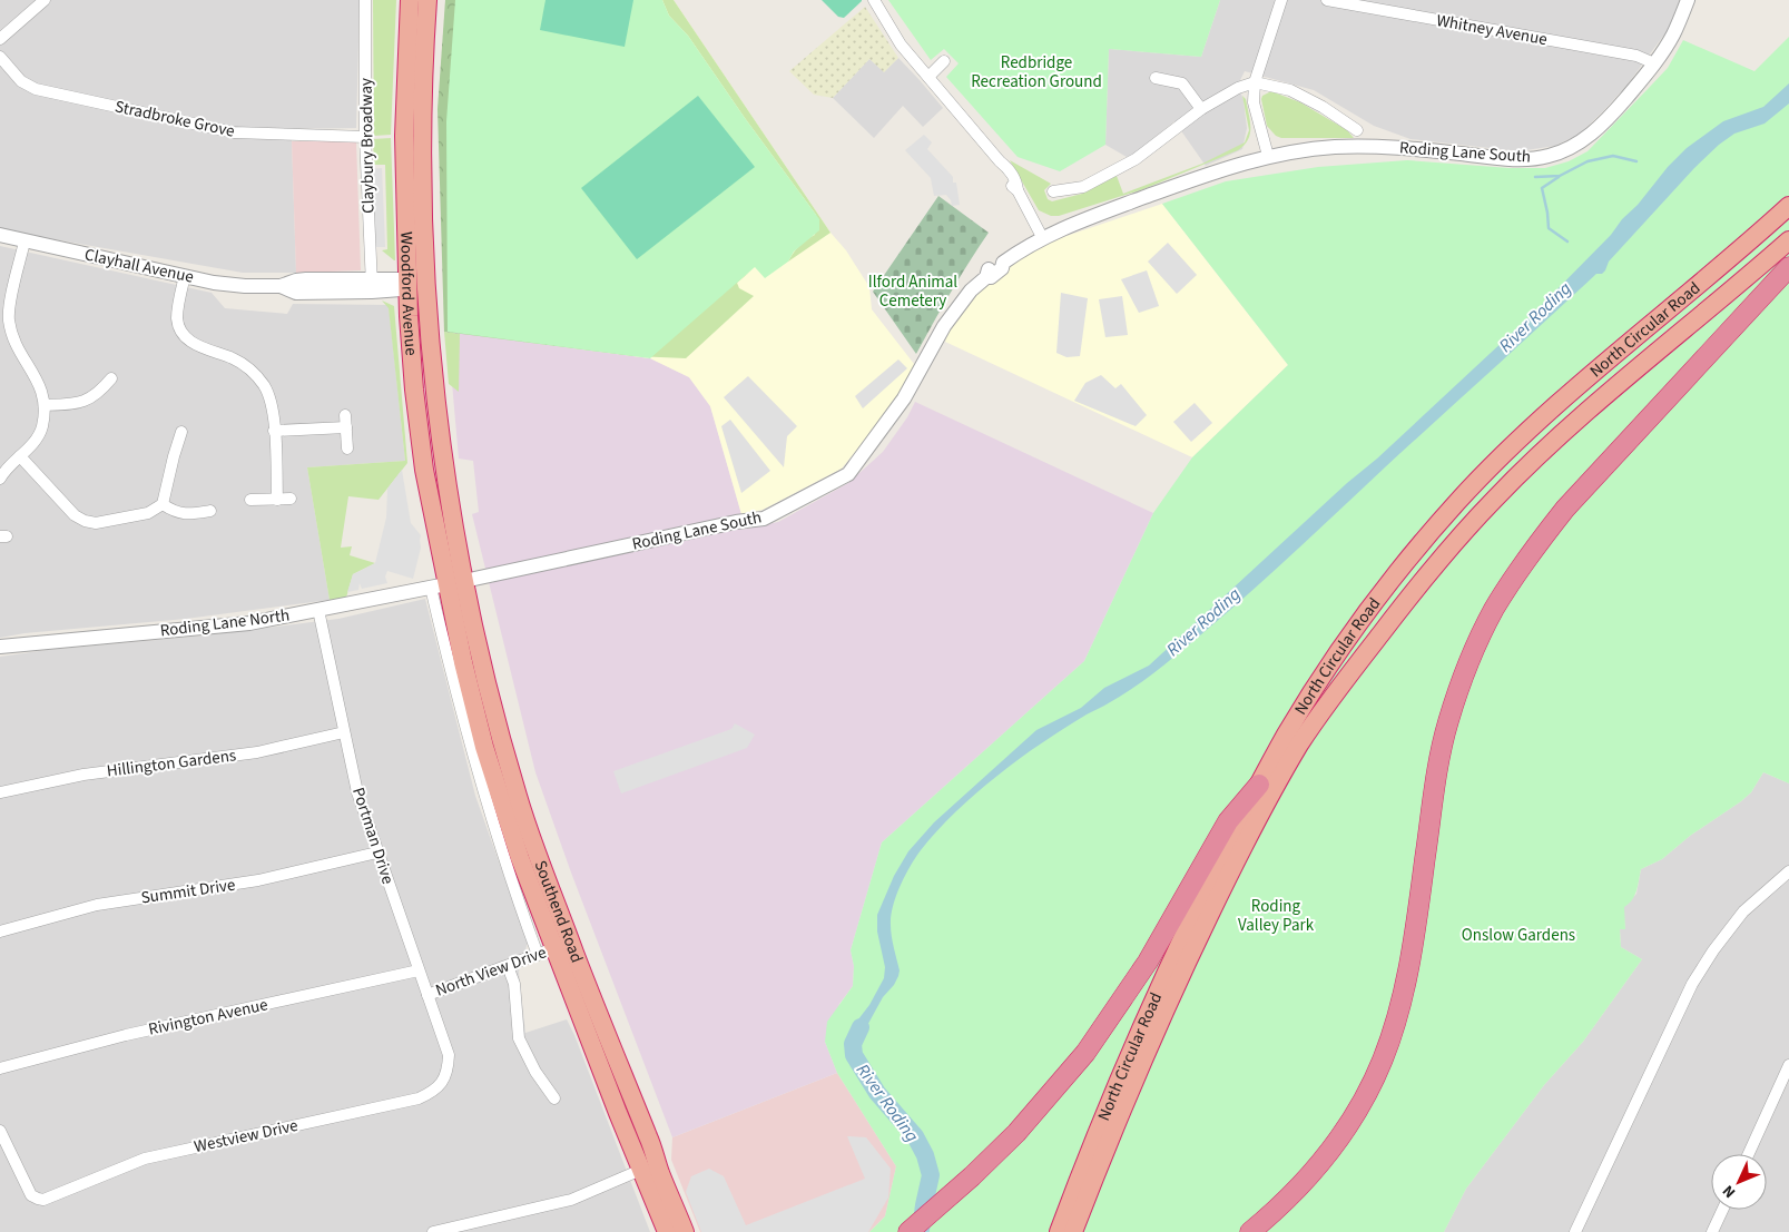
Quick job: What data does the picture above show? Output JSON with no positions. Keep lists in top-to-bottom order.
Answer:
{
  "streets": {
    "highway": ["Woodford Avenue", "North Circular Road", "Southend Road"],
    "street": [
      "Whitney Avenue",
      "Stradbroke Grove",
      "Claybury Broadway",
      "Roding Lane South",
      "Clayhall Avenue",
      "Roding Lane North",
      "Hillington Gardens",
      "Portman Drive",
      "Summit Drive",
      "North View Drive",
      "Rivington Avenue",
      "Westview Drive"
    ]
  },
  "crossings": [
    ["Whitney Avenue", "Roding Lane South"],
    ["Stradbroke Grove", "Claybury Broadway"],
    ["Claybury Broadway", "Clayhall Avenue"],
    ["Roding Lane South", "Woodford Avenue"],
    ["Roding Lane South", "Roding Lane North"],
    ["Roding Lane South", "Southend Road"],
    ["Clayhall Avenue", "Woodford Avenue"],
    ["Woodford Avenue", "Roding Lane North"],
    ["Woodford Avenue", "Southend Road"],
    ["Roding Lane North", "Portman Drive"],
    ["Roding Lane North", "Southend Road"],
    ["Hillington Gardens", "Portman Drive"],
    ["Portman Drive", "Summit Drive"],
    ["Portman Drive", "North View Drive"],
    ["Portman Drive", "Rivington Avenue"],
    ["Portman Drive", "Westview Drive"],
    ["Southend Road", "North View Drive"]
  ],
  "water": ["River Roding"],
  "parks": [
    "Redbridge Recreation Ground",
    "Ilford Animal Cemetery",
    "Roding Valley Park",
    "Onslow Gardens"
  ],
  "north": "bottom left"
}
